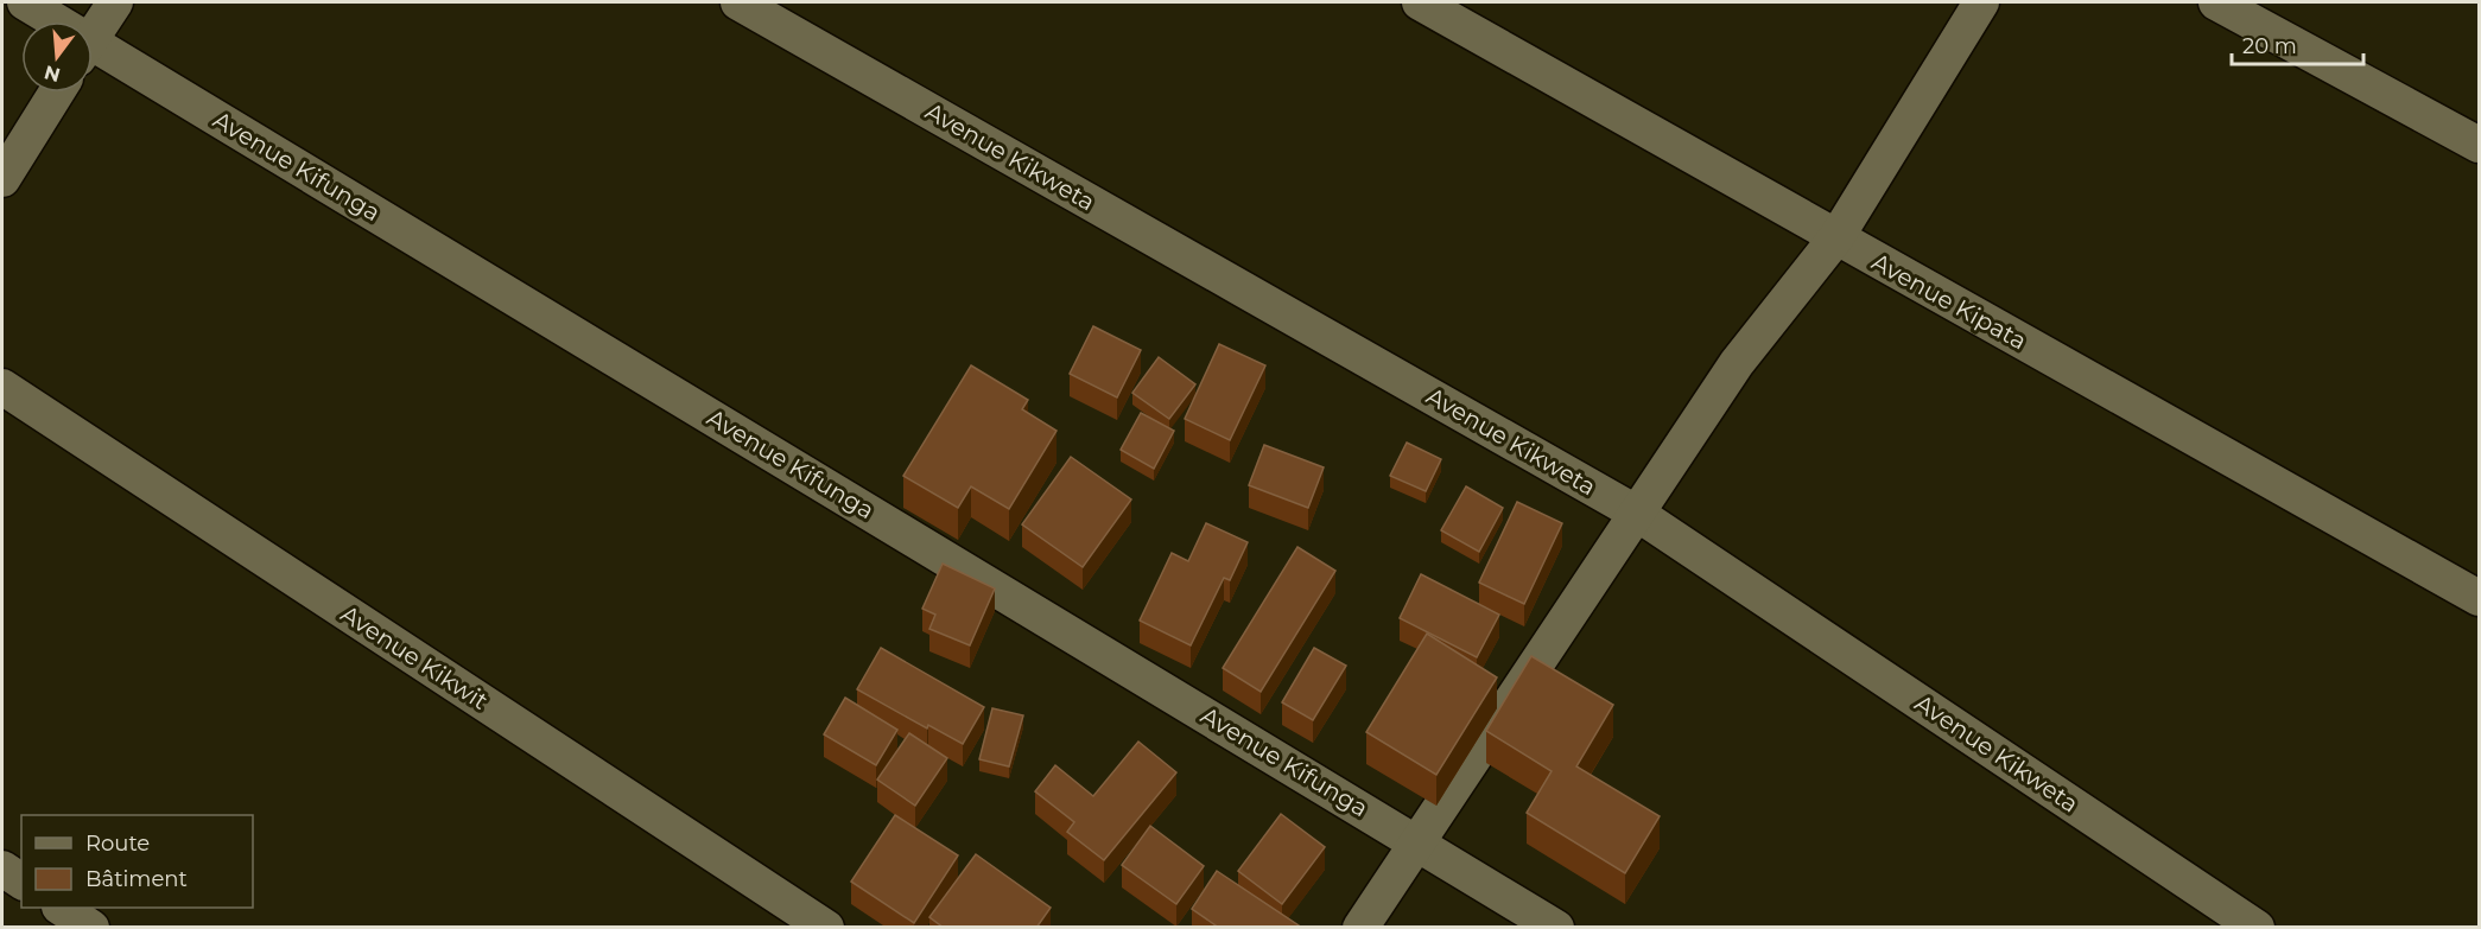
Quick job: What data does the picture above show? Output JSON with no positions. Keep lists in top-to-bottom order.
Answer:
{
  "streets": {
    "street": [
      "Avenue Kikweta",
      "Avenue Kifunga",
      "Avenue Kipata",
      "Avenue Kikwit"
    ]
  },
  "legend": ["Route", "Bâtiment"],
  "scale_bar": "20 m",
  "north": "bottom"
}
